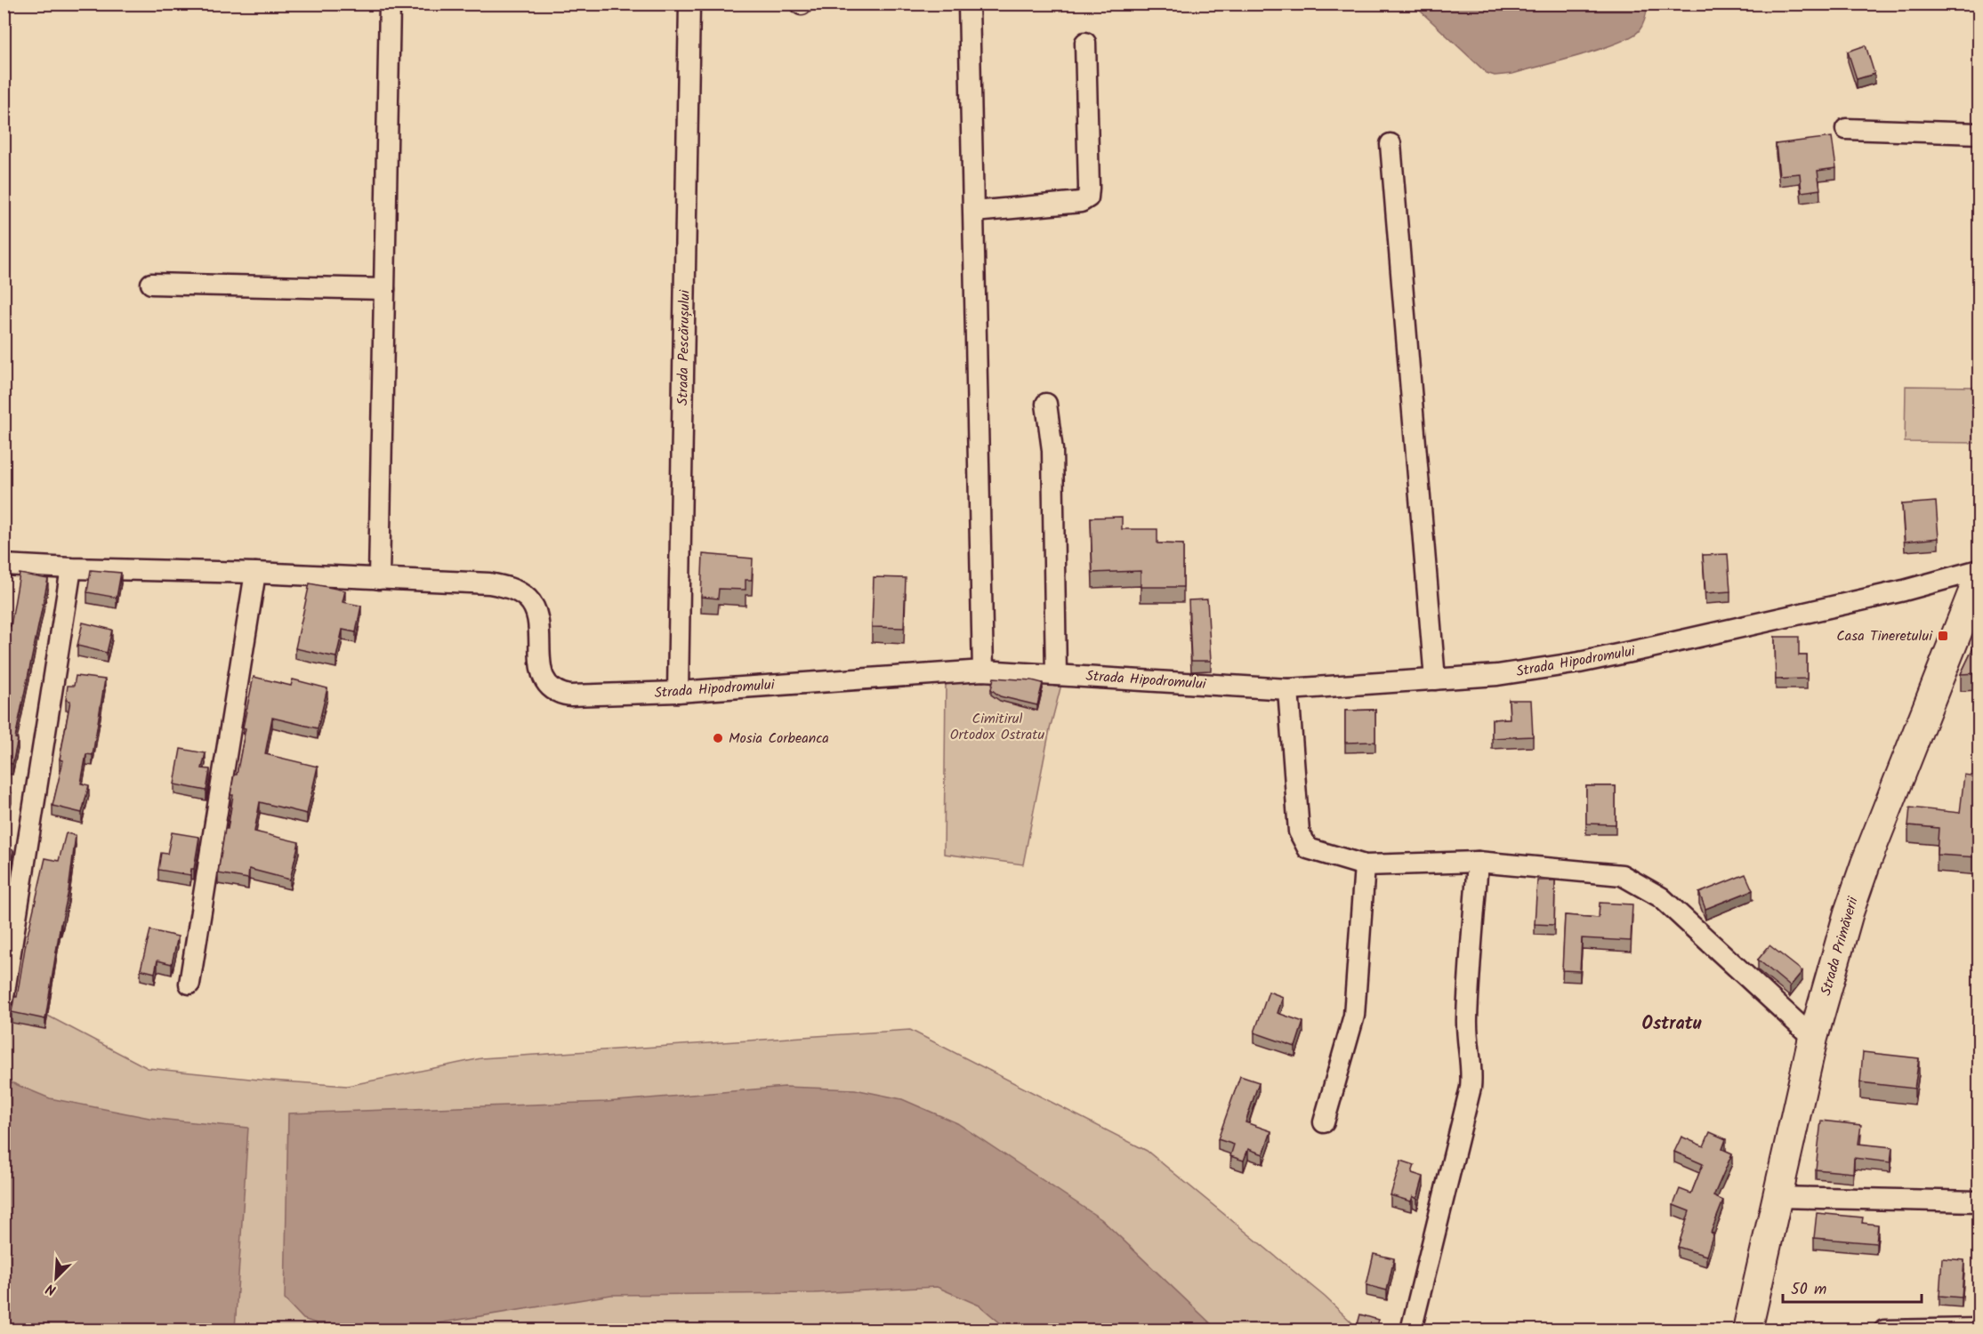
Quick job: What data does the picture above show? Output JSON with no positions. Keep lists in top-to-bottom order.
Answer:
{
  "streets": {
    "main road": ["Strada Primăverii"],
    "street": ["Strada Pescărușului", "Strada Hipodromului"]
  },
  "crossings": [
    ["Strada Pescărușului", "Strada Hipodromului"]
  ],
  "districts": ["Ostratu"],
  "parks": ["Cimitirul Ortodox Ostratu"],
  "places": {
    "transit": ["Casa Tineretului"],
    "other": ["Mosia Corbeanca"]
  },
  "scale_bar": "50 m",
  "north": "bottom left"
}
